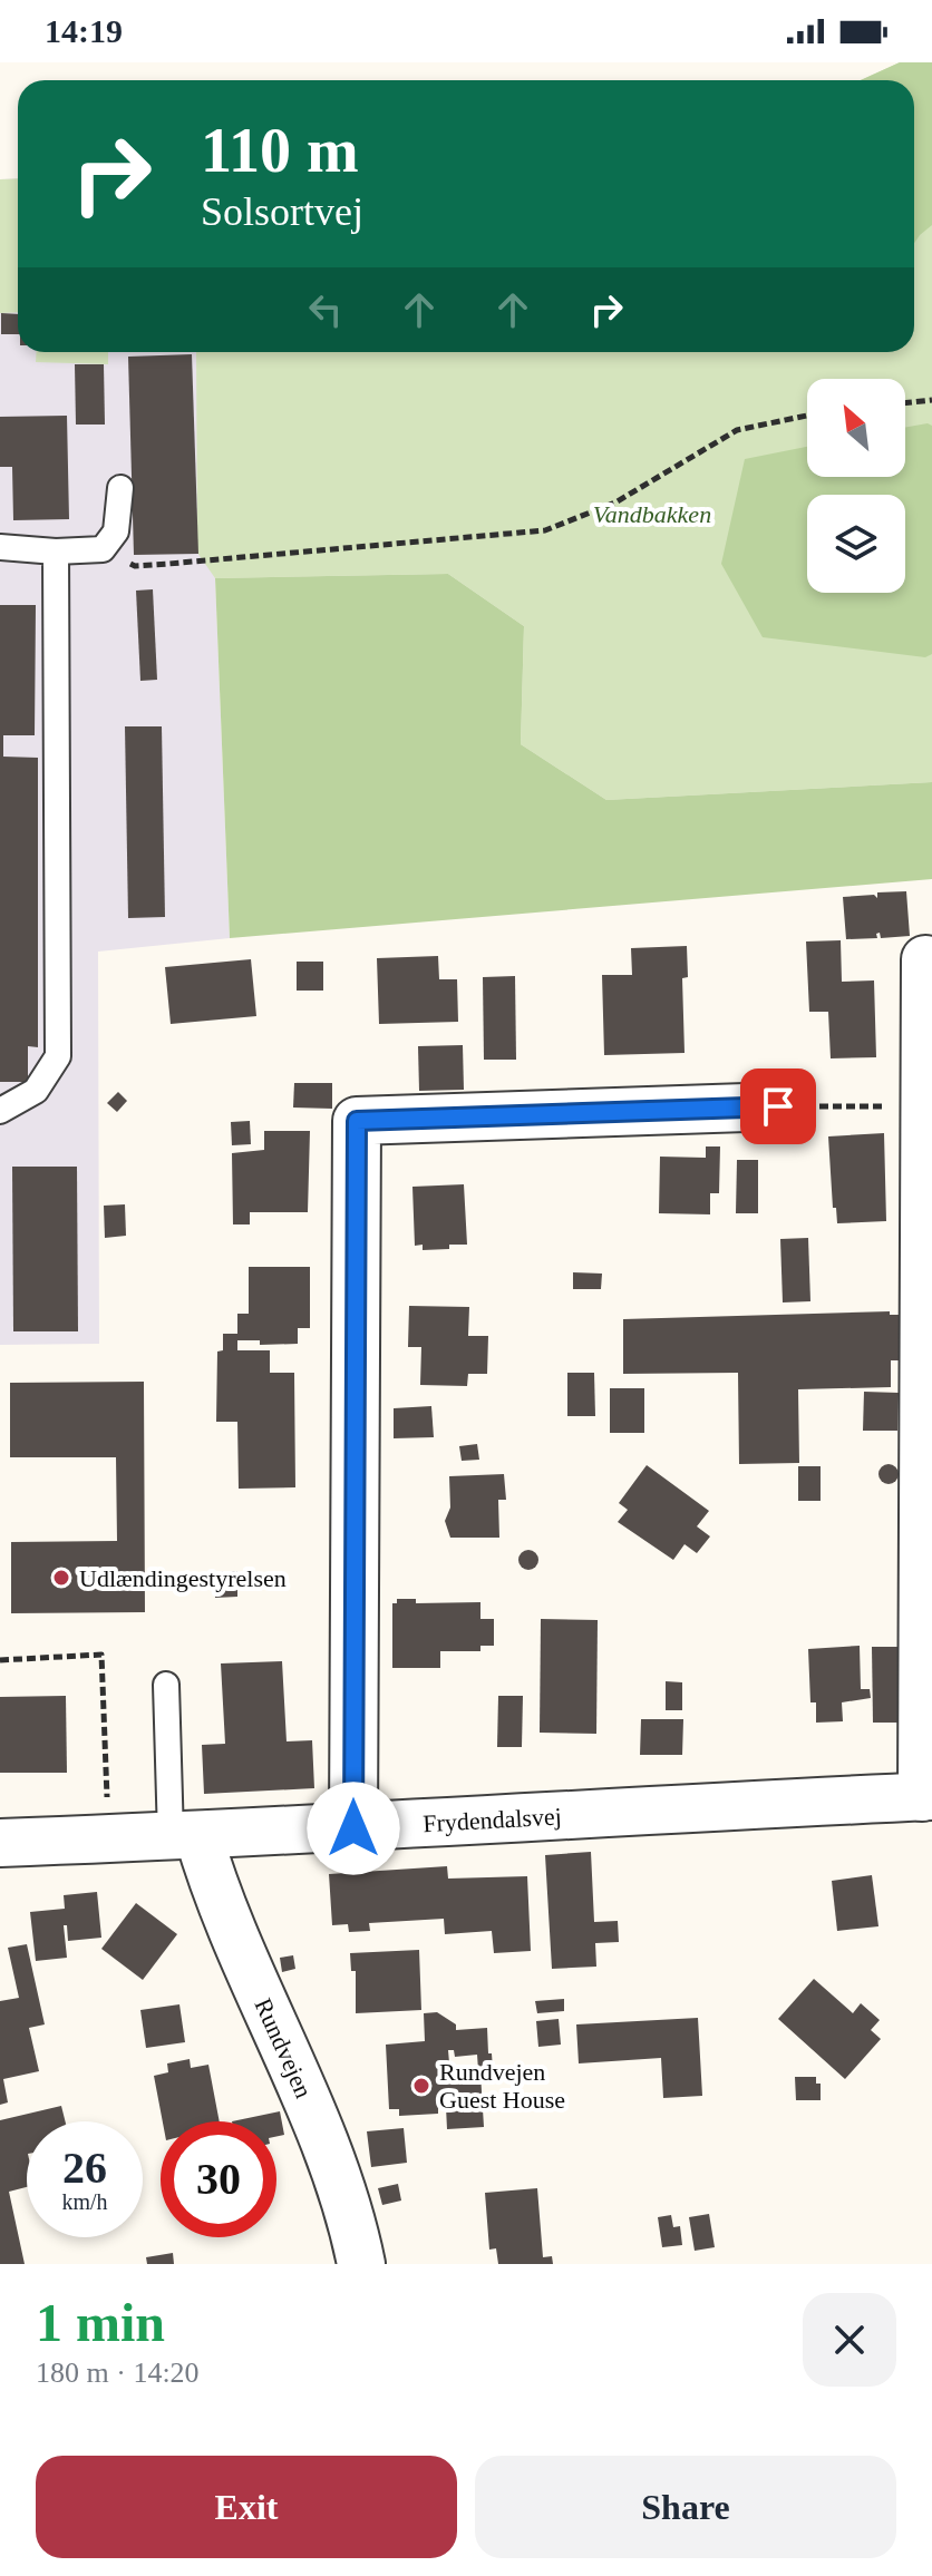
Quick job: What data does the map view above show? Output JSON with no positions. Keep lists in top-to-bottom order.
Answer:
{
  "streets": {
    "street": ["Frydendalsvej", "Rundvejen"]
  },
  "crossings": [
    ["Frydendalsvej", "Rundvejen"]
  ],
  "parks": ["Vandbakken"],
  "places": ["Udlændingestyrelsen", "Rundvejen Guest House"],
  "north": "top left",
  "page": {
    "status": "14:19",
    "turn": ["110 m", "Solsortvej"],
    "speed": "26 km/h",
    "limit": "30",
    "heading": ["1 min", "180 m · 14:20"],
    "buttons": ["Exit", "Share"]
  }
}
